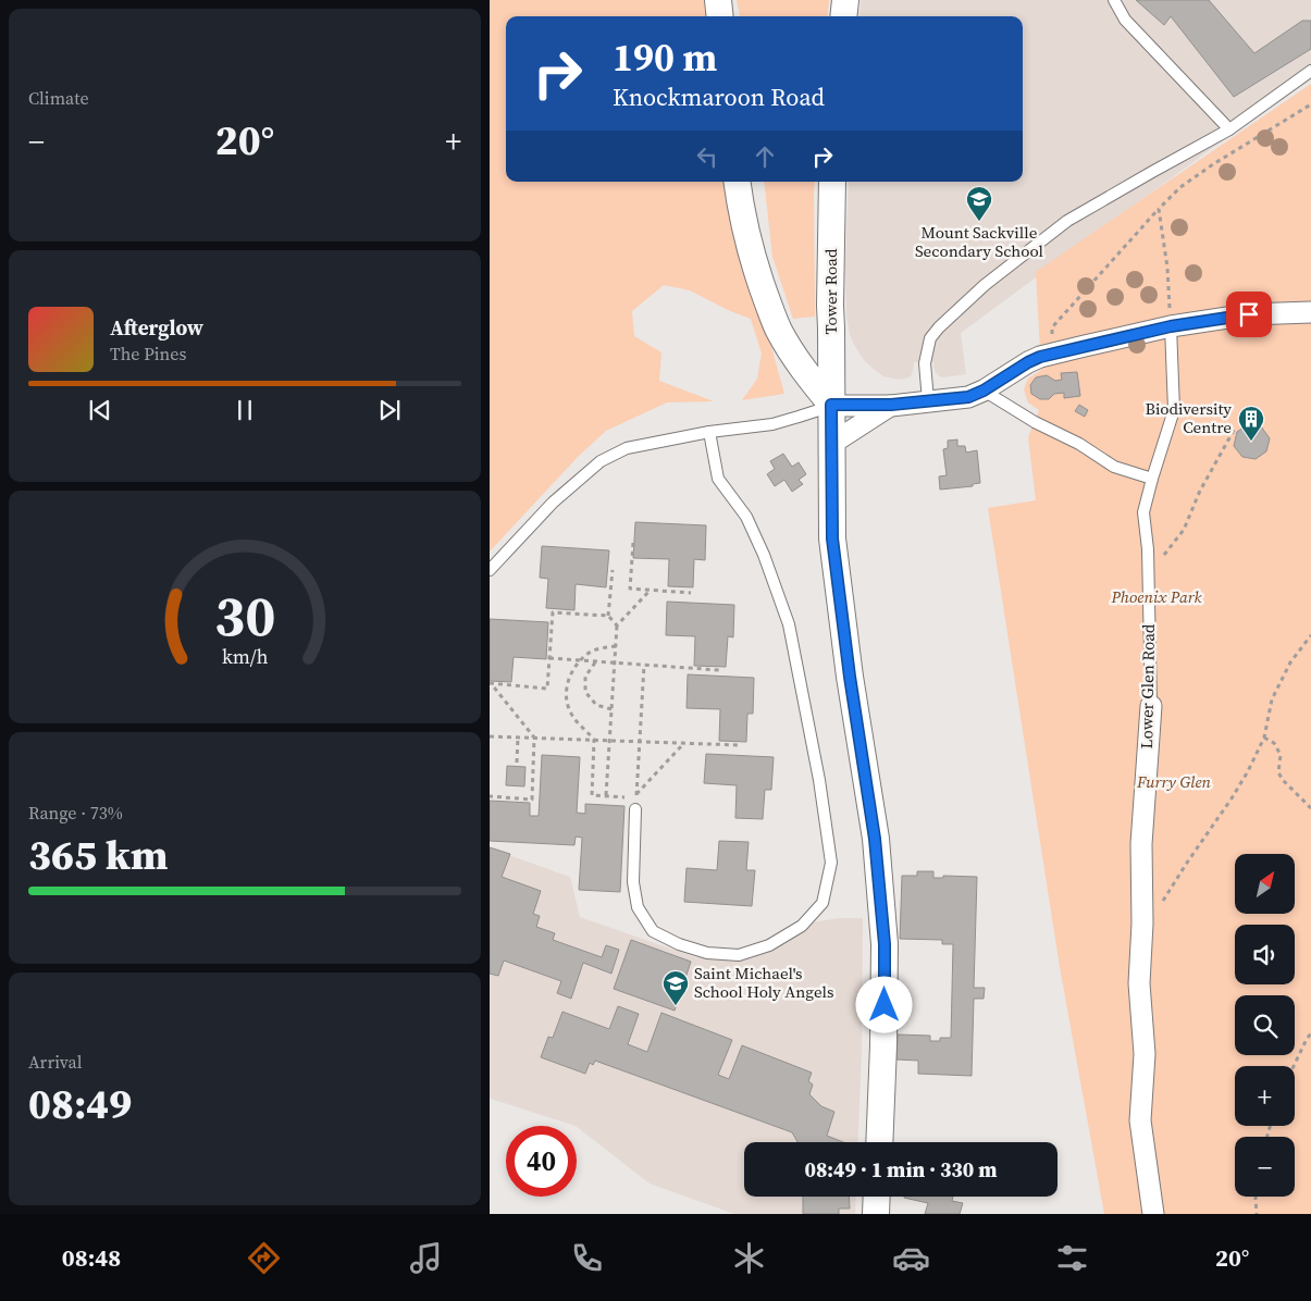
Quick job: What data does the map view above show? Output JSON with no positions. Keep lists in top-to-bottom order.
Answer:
{
  "streets": {
    "street": ["Tower Road", "Lower Glen Road"]
  },
  "parks": ["Phoenix Park", "Furry Glen"],
  "places": {
    "school or university": ["Mount Sackville Secondary School", "Saint Michael's School Holy Angels"],
    "building": ["Biodiversity Centre"]
  },
  "north": "top right",
  "page": {
    "tile": [
      "Climate",
      ["Range · 73%", "365 km"],
      ["Arrival", "08:49"]
    ],
    "turn": ["190 m", "Knockmaroon Road"],
    "heat": ["−", "20°", "+"],
    "song": ["Afterglow", "The Pines"],
    "map_buttons": ["+", "−"],
    "limit": "40",
    "trip": "08:49 · 1 min · 330 m",
    "tabs": ["08:48", "20°"],
    "gauge": ["30", "km/h"]
  }
}
